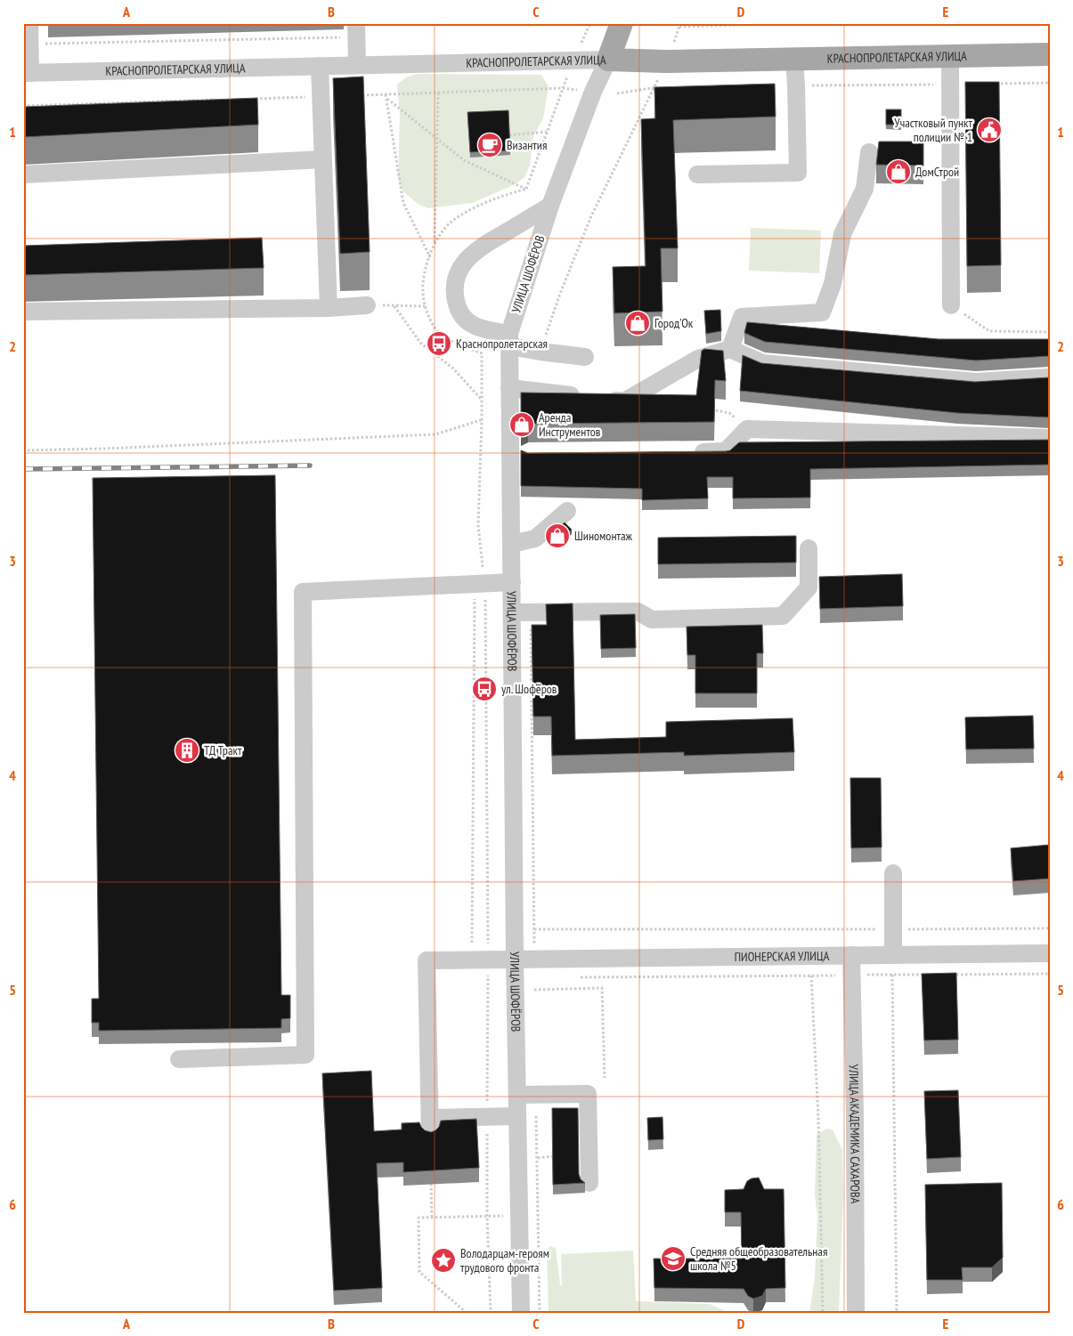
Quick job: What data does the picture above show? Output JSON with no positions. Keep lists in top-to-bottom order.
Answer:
{
  "streets": {
    "main road": ["КРАСНОПРОЛЕТАРСКАЯ УЛИЦА", "УЛИЦА ШОФЁРОВ"],
    "street": ["ПИОНЕРСКАЯ УЛИЦА", "УЛИЦА АКАДЕМИКА САХАРОВА"]
  },
  "crossings": [
    ["КРАСНОПРОЛЕТАРСКАЯ УЛИЦА", "УЛИЦА ШОФЁРОВ"],
    ["УЛИЦА ШОФЁРОВ", "ПИОНЕРСКАЯ УЛИЦА"],
    ["ПИОНЕРСКАЯ УЛИЦА", "УЛИЦА АКАДЕМИКА САХАРОВА"]
  ],
  "places": {
    "public building": ["Участковый пункт полиции № 1"],
    "cafe": ["Византия"],
    "shop": [
      "ДомСтрой",
      "Город'Ок",
      "Аренда Инструментов",
      "Шиномонтаж"
    ],
    "bus stop": ["Краснопролетарская", "ул. Шофёров"],
    "building": ["ТД Тракт"],
    "school or university": ["Средняя общеобразовательная школа №5"],
    "place": ["Володарцам-героям трудового фронта"]
  },
  "grid": {
    "columns": [
      "A",
      "B",
      "C",
      "D",
      "E"
    ],
    "rows": [
      "1",
      "2",
      "3",
      "4",
      "5",
      "6"
    ]
  }
}
